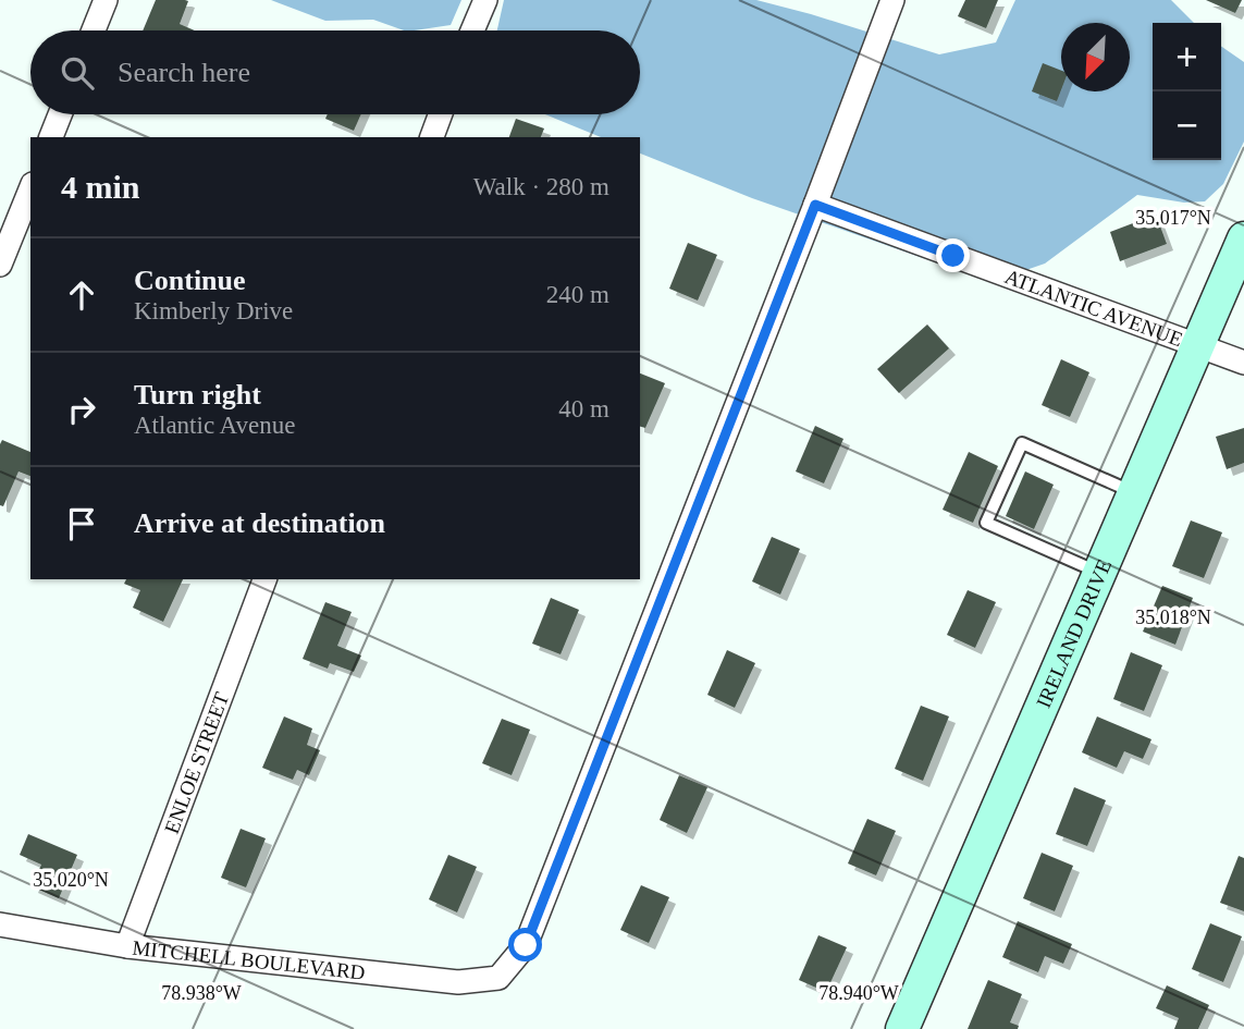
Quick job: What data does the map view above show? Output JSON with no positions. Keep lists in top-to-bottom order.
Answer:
{
  "streets": {
    "main road": ["IRELAND DRIVE"],
    "street": ["ATLANTIC AVENUE", "ENLOE STREET", "MITCHELL BOULEVARD"]
  },
  "crossings": [
    ["ATLANTIC AVENUE", "IRELAND DRIVE"],
    ["ATLANTIC AVENUE", "MITCHELL BOULEVARD"],
    ["ENLOE STREET", "MITCHELL BOULEVARD"]
  ],
  "north": "bottom left",
  "page": {
    "map_buttons": ["+", "−"],
    "search": "Search here",
    "heading": ["4 min", "Walk · 280 m"],
    "list": [
      ["Continue", "Kimberly Drive", "240 m"],
      ["Turn right", "Atlantic Avenue", "40 m"],
      "Arrive at destination"
    ]
  },
  "coordinates": [
    "35.017°N",
    "35.018°N",
    "35.020°N",
    "78.938°W",
    "78.940°W"
  ]
}
